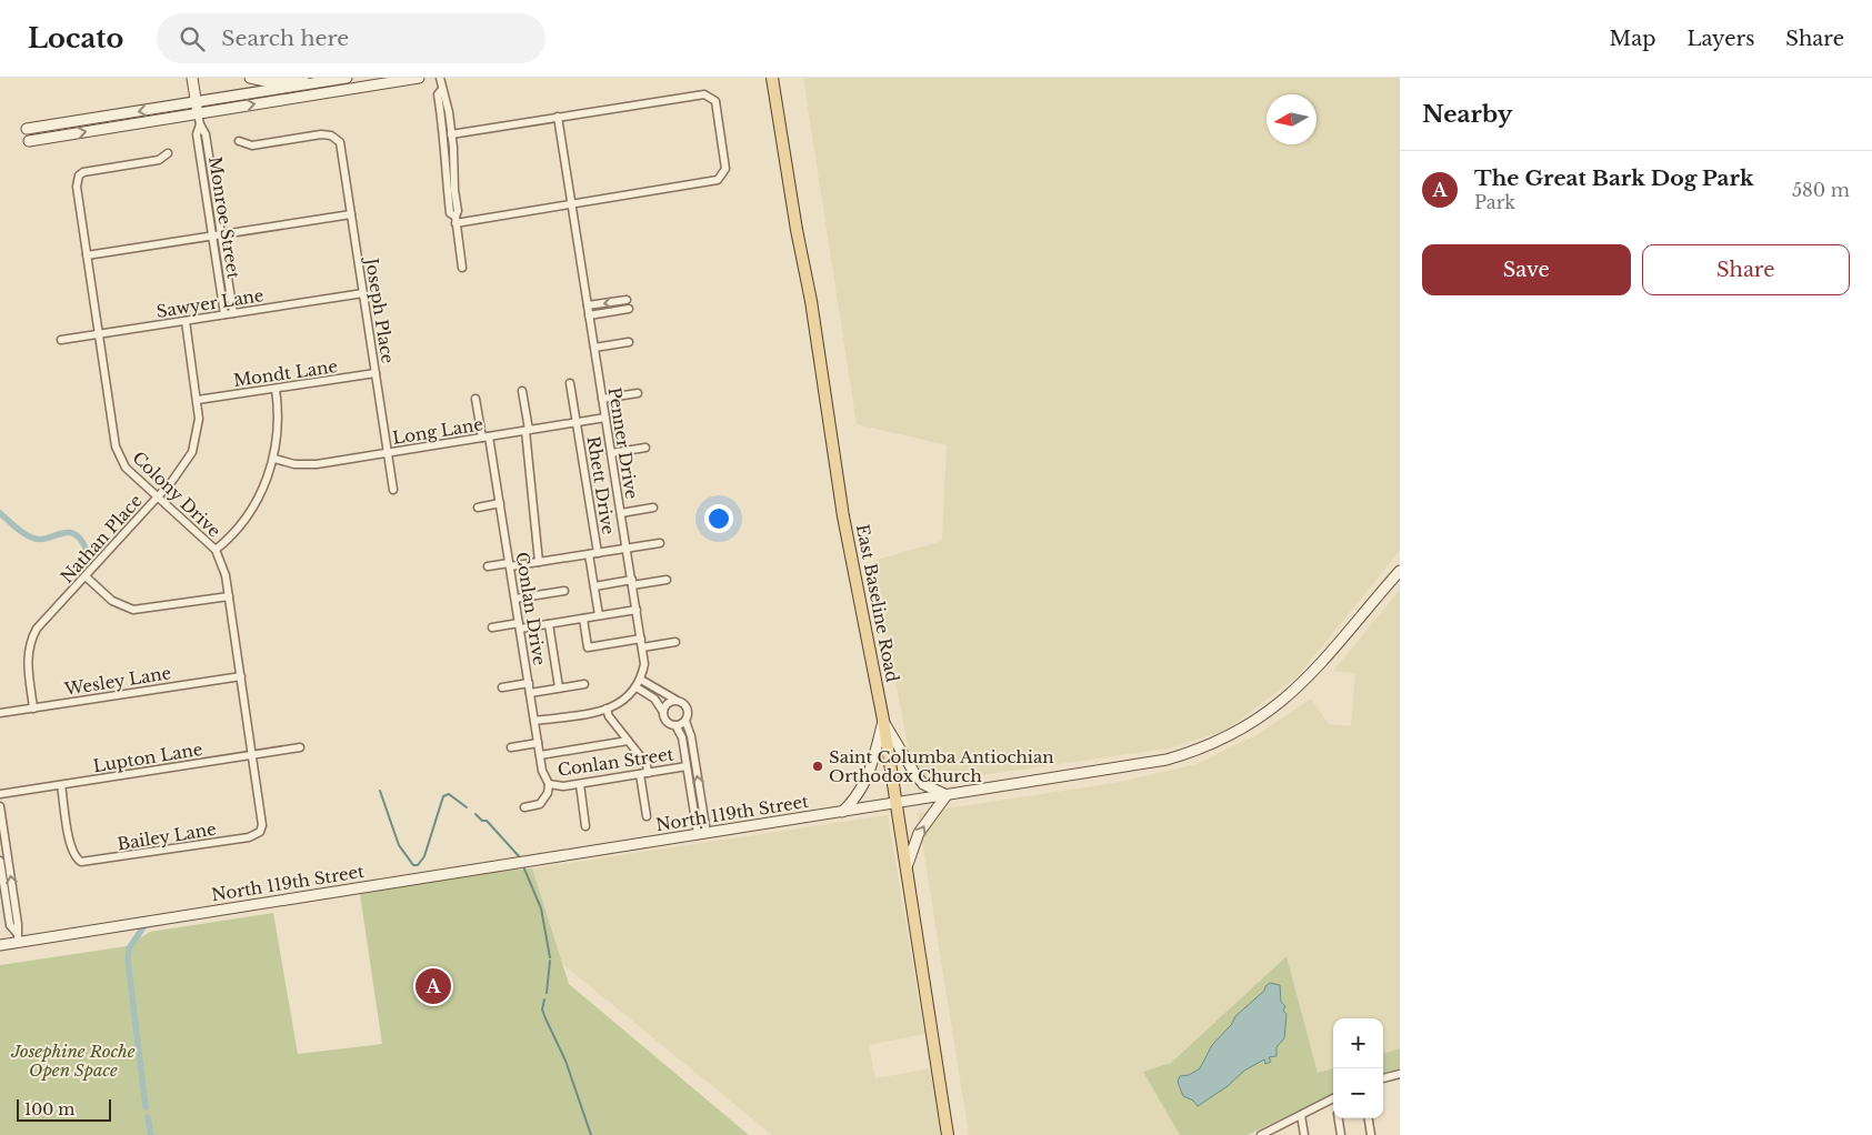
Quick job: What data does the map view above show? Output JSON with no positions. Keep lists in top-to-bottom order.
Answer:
{
  "streets": {
    "main road": ["Monroe Street", "East Baseline Road", "North 119th Street"],
    "street": [
      "Sawyer Lane",
      "Joseph Place",
      "Mondt Lane",
      "Long Lane",
      "Penner Drive",
      "Rhett Drive",
      "Colony Drive",
      "Nathan Place",
      "Conlan Drive",
      "Wesley Lane",
      "Lupton Lane",
      "Conlan Street",
      "Bailey Lane"
    ]
  },
  "crossings": [
    ["Monroe Street", "Sawyer Lane"],
    ["Sawyer Lane", "Joseph Place"],
    ["Sawyer Lane", "Colony Drive"],
    ["Sawyer Lane", "Nathan Place"],
    ["Joseph Place", "Mondt Lane"],
    ["Joseph Place", "Long Lane"],
    ["Mondt Lane", "Nathan Place"],
    ["Long Lane", "Penner Drive"],
    ["Long Lane", "Rhett Drive"],
    ["Long Lane", "Conlan Drive"],
    ["Colony Drive", "Nathan Place"],
    ["Colony Drive", "Wesley Lane"],
    ["Colony Drive", "Lupton Lane"],
    ["Colony Drive", "Bailey Lane"],
    ["Nathan Place", "Wesley Lane"],
    ["East Baseline Road", "North 119th Street"],
    ["Conlan Drive", "Conlan Street"],
    ["Lupton Lane", "Bailey Lane"]
  ],
  "parks": ["Josephine Roche Open Space"],
  "places": ["Saint Columba Antiochian Orthodox Church"],
  "scale_bar": "100 m",
  "north": "left",
  "page": {
    "header": "Locato",
    "search": "Search here",
    "nav": ["Map", "Layers", "Share"],
    "heading": "Nearby",
    "list": [
      {
        "mark": "A",
        "name": "The Great Bark Dog Park",
        "note": "Park",
        "value": "580 m"
      }
    ],
    "buttons": ["Save", "Share"],
    "pins": "A",
    "map_buttons": ["+", "−"],
    "scale": "100 m"
  }
}
